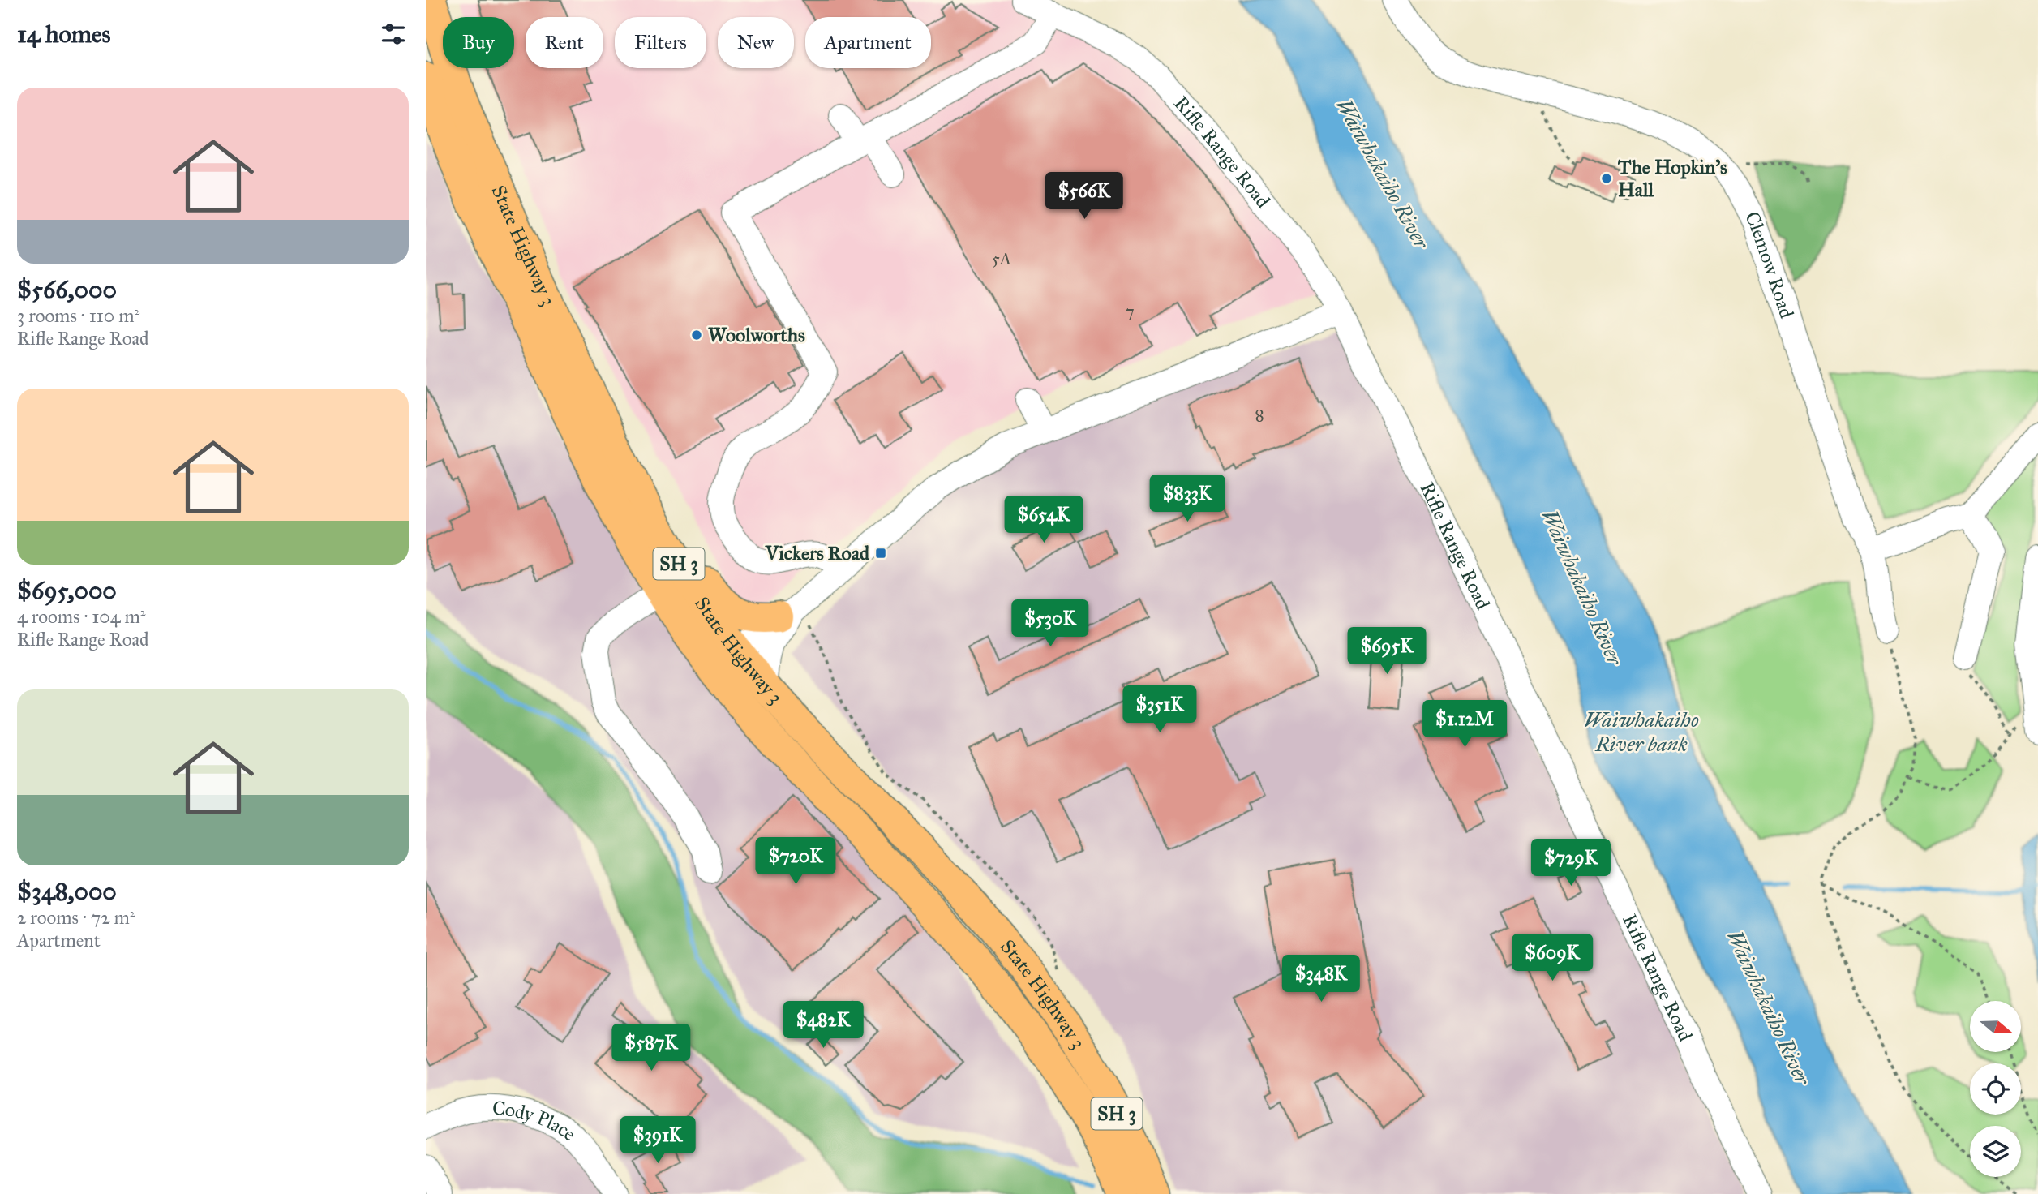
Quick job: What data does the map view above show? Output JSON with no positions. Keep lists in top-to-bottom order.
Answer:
{
  "streets": {
    "highway": ["State Highway 3", "SH 3"],
    "street": ["Rifle Range Road", "Clemow Road", "Cody Place"]
  },
  "water": ["Waiwhakaiho River", "Waiwhakaiho River bank"],
  "places": {
    "other": ["The Hopkin's Hall", "Woolworths"],
    "transit": ["Vickers Road"]
  },
  "house_numbers": ["5A", "7", "8"],
  "north": "right",
  "page": {
    "heading": "14 homes",
    "chip": [
      "Buy",
      "Rent",
      "Filters",
      "New",
      "Apartment"
    ],
    "list": [
      {
        "name": "$566,000",
        "note": "3 rooms · 110 m² · Rifle Range Road"
      },
      {
        "name": "$695,000",
        "note": "4 rooms · 104 m² · Rifle Range Road"
      },
      {
        "name": "$348,000",
        "note": "2 rooms · 72 m² · Apartment"
      }
    ],
    "price": [
      "$566K",
      "$833K",
      "$654K",
      "$530K",
      "$695K",
      "$351K",
      "$1.12M",
      "$720K",
      "$729K",
      "$609K",
      "$348K",
      "$482K",
      "$587K",
      "$391K"
    ]
  }
}
